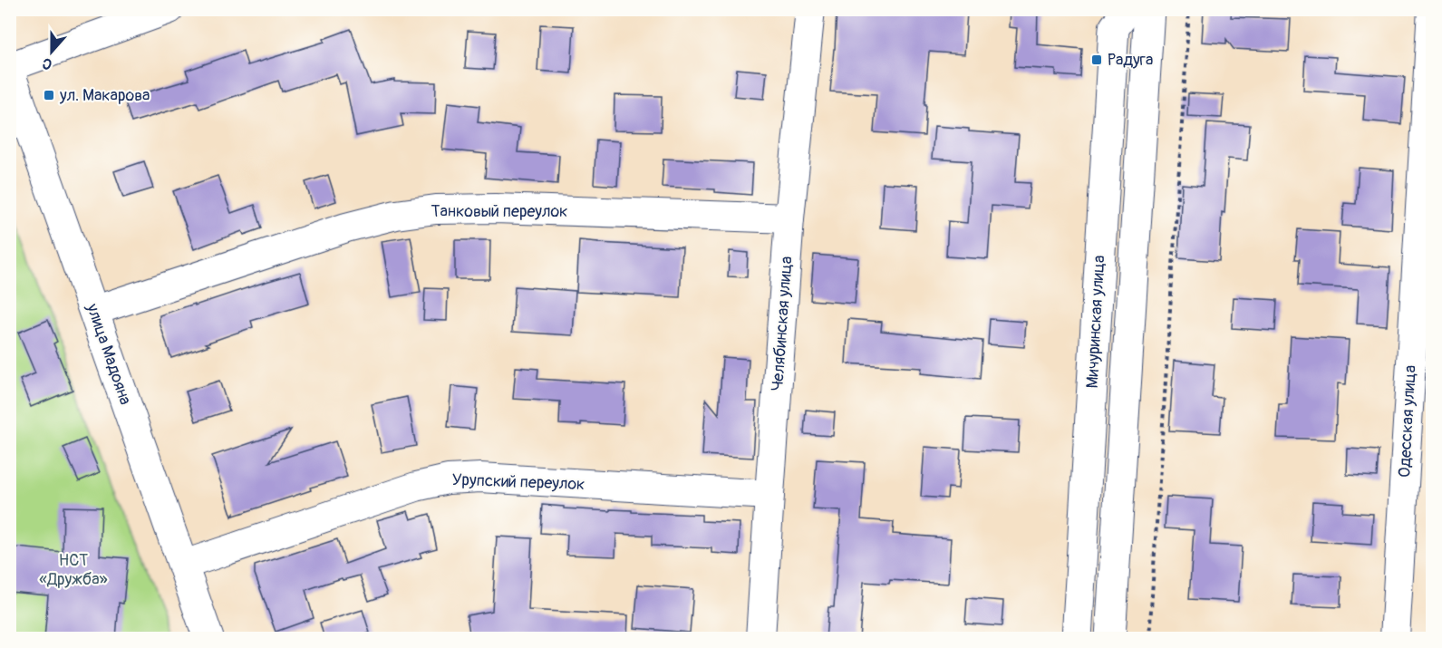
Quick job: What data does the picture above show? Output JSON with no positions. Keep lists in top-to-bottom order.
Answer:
{
  "streets": {
    "main road": ["Мичуринская улица", "улица Мадояна"],
    "street": [
      "Танковый переулок",
      "Челябинская улица",
      "Одесская улица",
      "Урупский переулок"
    ]
  },
  "crossings": [
    ["Танковый переулок", "Челябинская улица"],
    ["Танковый переулок", "улица Мадояна"],
    ["Челябинская улица", "Урупский переулок"],
    ["улица Мадояна", "Урупский переулок"]
  ],
  "parks": ["НСТ «Дружба»"],
  "places": {
    "transit": ["Радуга", "ул. Макарова"]
  },
  "north": "bottom"
}
